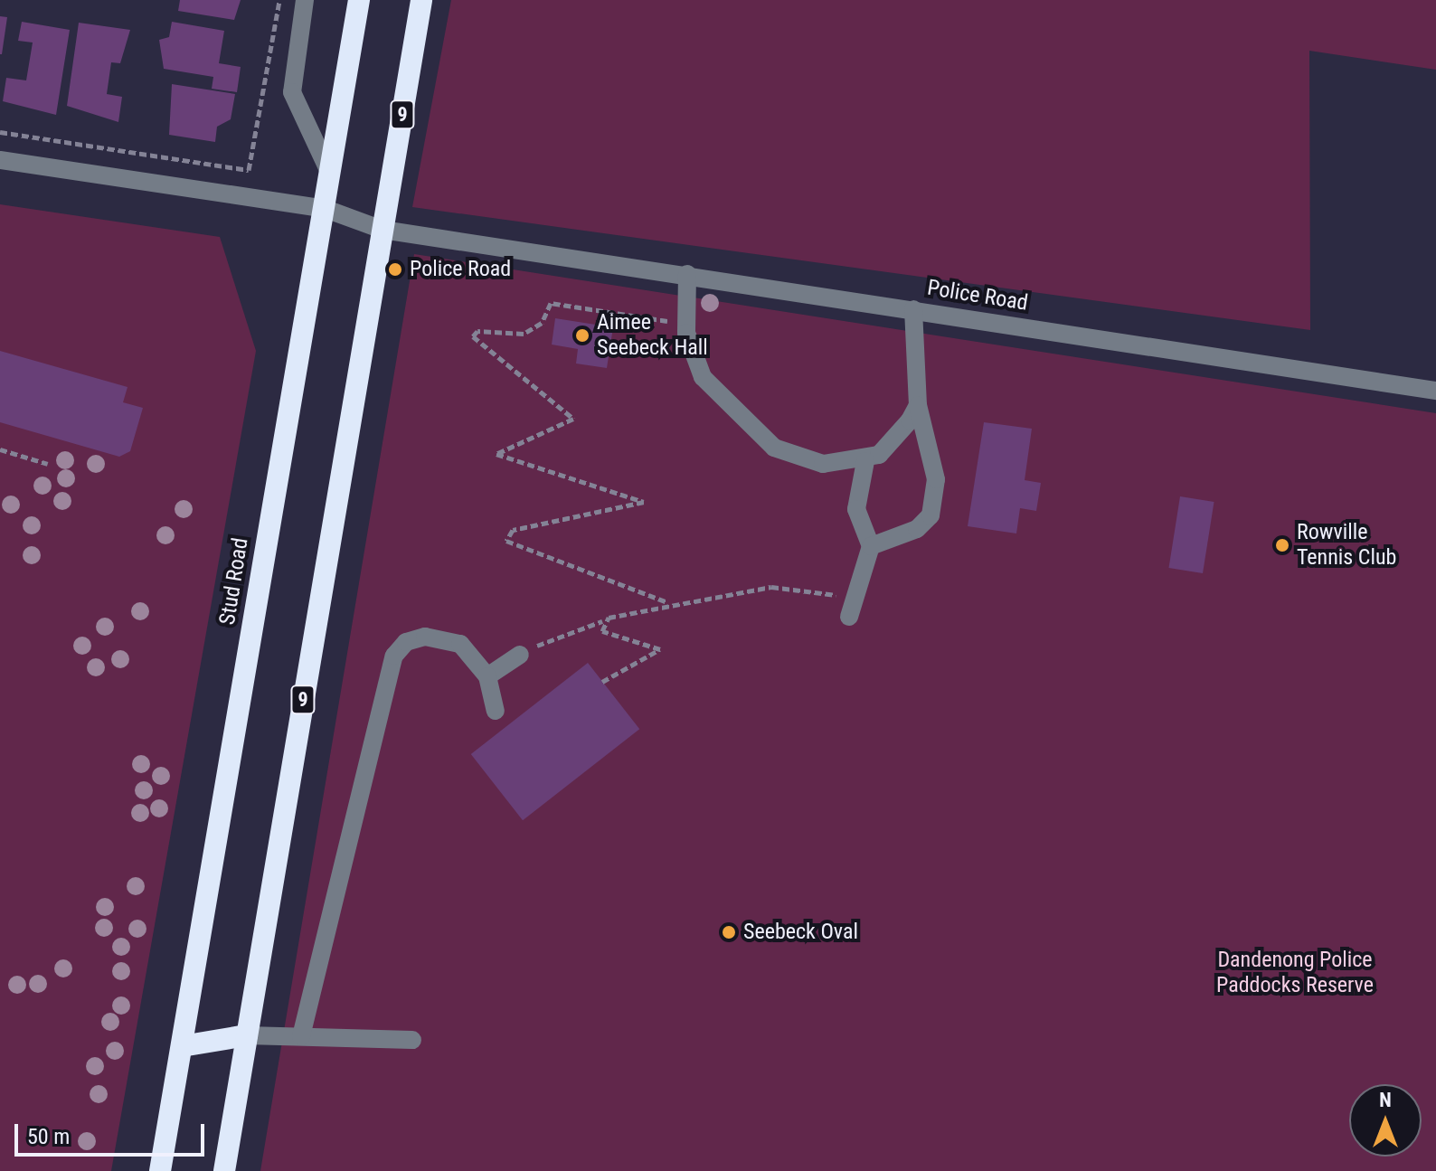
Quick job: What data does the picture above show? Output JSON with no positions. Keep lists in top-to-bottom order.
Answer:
{
  "streets": {
    "highway": ["9", "Stud Road"],
    "street": ["Police Road"]
  },
  "crossings": [
    ["9", "Police Road"],
    ["Police Road", "Stud Road"]
  ],
  "parks": ["Dandenong Police Paddocks Reserve"],
  "places": [
    "Police Road",
    "Aimee Seebeck Hall",
    "Rowville Tennis Club",
    "Seebeck Oval"
  ],
  "scale_bar": "50 m",
  "north": "top"
}
